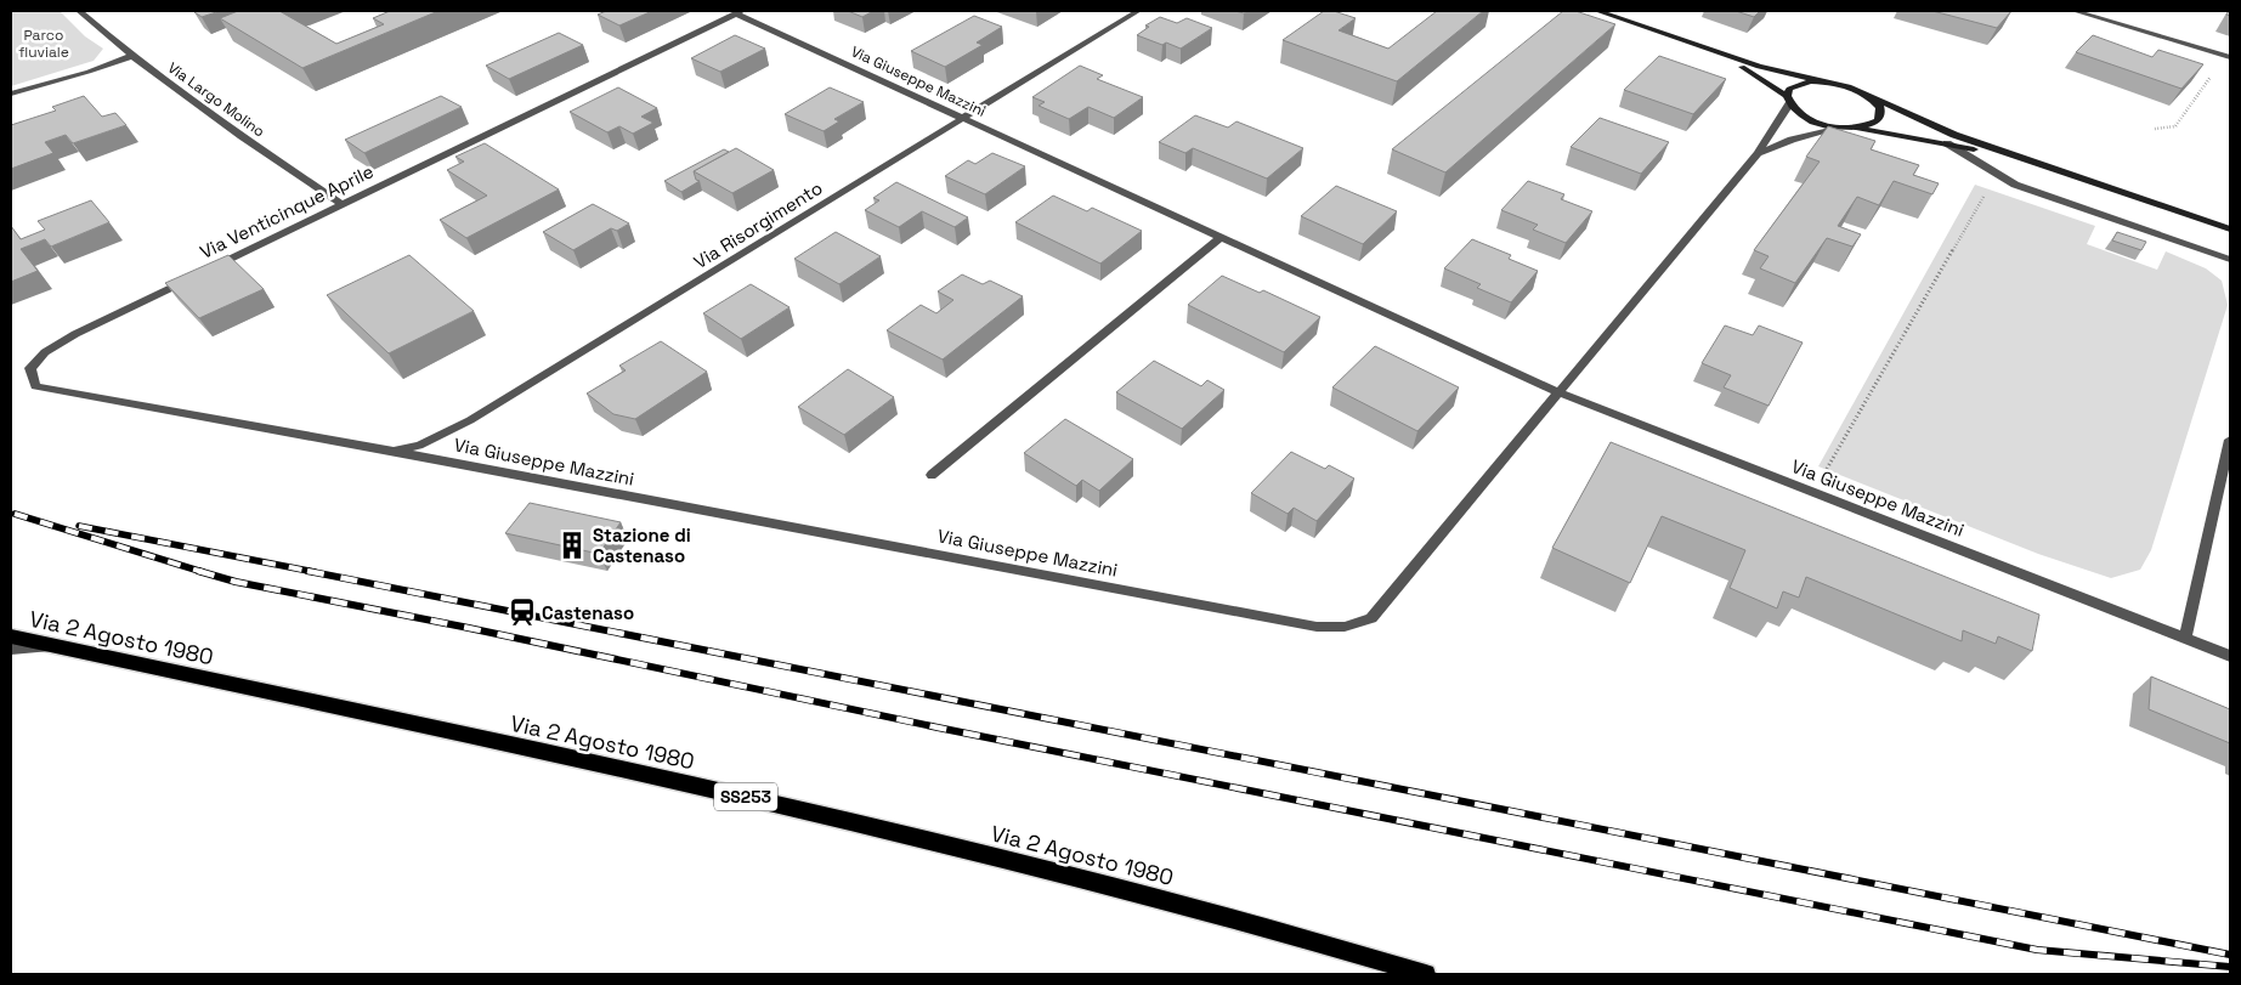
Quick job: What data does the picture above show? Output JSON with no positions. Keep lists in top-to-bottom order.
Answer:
{
  "streets": {
    "main road": ["Via 2 Agosto 1980", "SS253"],
    "street": [
      "Via Giuseppe Mazzini",
      "Via Largo Molino",
      "Via Venticinque Aprile",
      "Via Risorgimento"
    ]
  },
  "crossings": [
    ["Via Giuseppe Mazzini", "Via Venticinque Aprile"],
    ["Via Giuseppe Mazzini", "Via Risorgimento"],
    ["Via Largo Molino", "Via Venticinque Aprile"],
    ["Via Venticinque Aprile", "Via Risorgimento"]
  ],
  "parks": ["Parco fluviale"],
  "places": {
    "building": ["Stazione di Castenaso"],
    "station": ["Castenaso"]
  }
}
